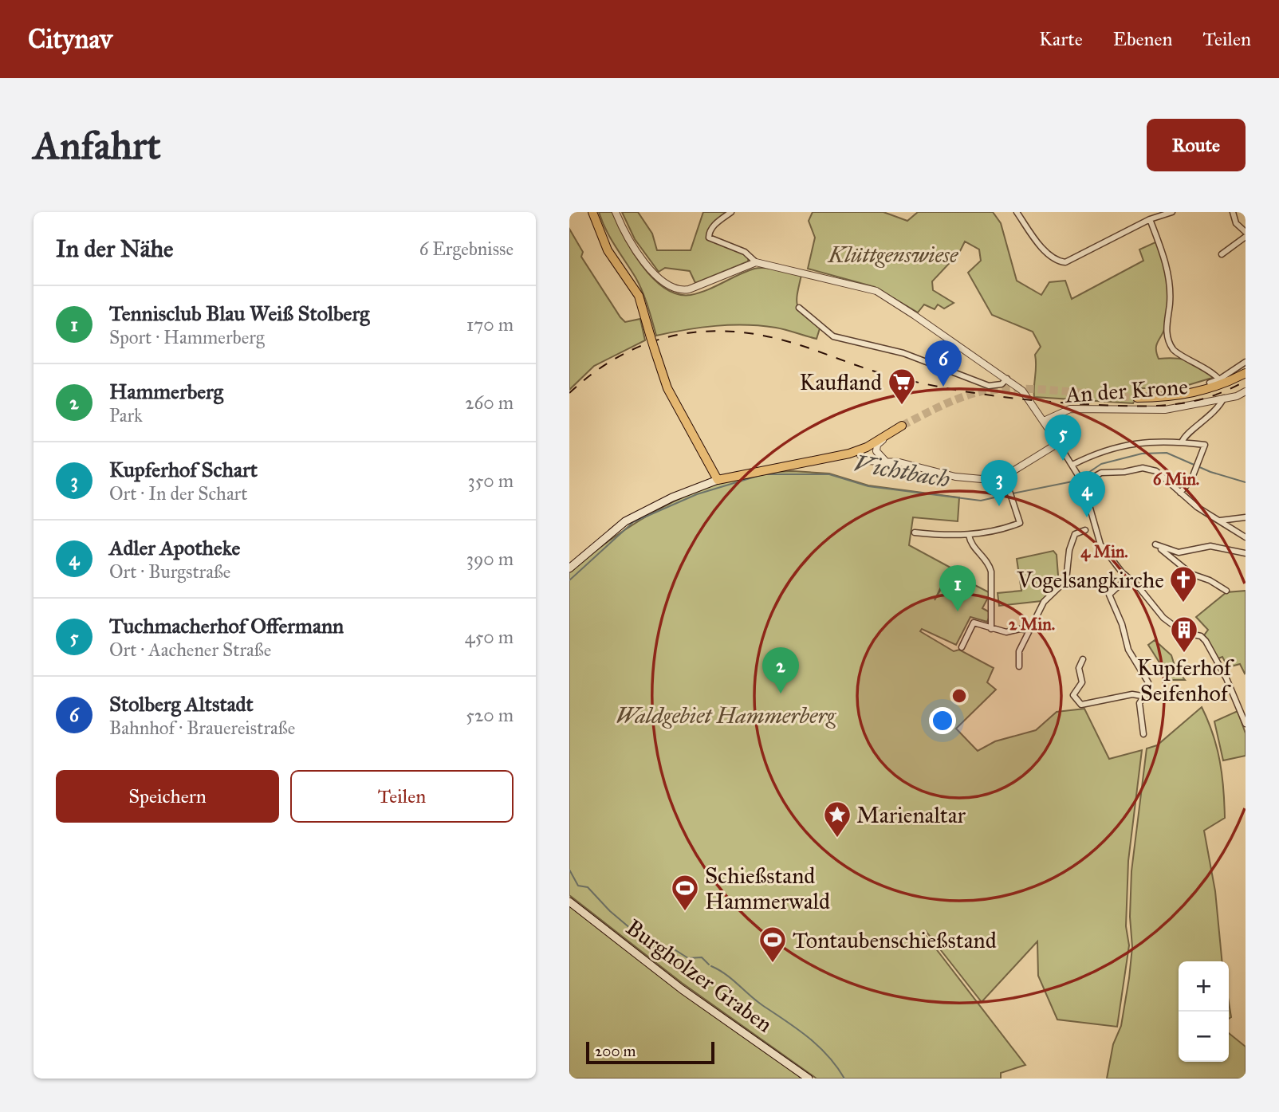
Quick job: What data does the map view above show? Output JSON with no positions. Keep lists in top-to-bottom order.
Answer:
{
  "streets": {
    "main road": ["Burgholzer Graben"],
    "street": ["An der Krone"]
  },
  "water": ["Vichtbach"],
  "parks": ["Klüttgenswiese", "Waldgebiet Hammerberg"],
  "places": {
    "supermarket": ["Kaufland"],
    "church": ["Vogelsangkirche"],
    "building": ["Kupferhof Seifenhof"],
    "place": ["Marienaltar"],
    "sports": ["Schießstand Hammerwald", "Tontaubenschießstand"]
  },
  "scale_bar": "200 m",
  "page": {
    "header": "Citynav",
    "nav": ["Karte", "Ebenen", "Teilen"],
    "buttons": [
      "Route",
      ["Speichern", "Teilen"]
    ],
    "title": "Anfahrt",
    "heading": ["In der Nähe", "6 Ergebnisse"],
    "list": [
      {
        "mark": "1",
        "name": "Tennisclub Blau Weiß Stolberg",
        "note": "Sport · Hammerberg",
        "value": "170 m"
      },
      {
        "mark": "2",
        "name": "Hammerberg",
        "note": "Park",
        "value": "260 m"
      },
      {
        "mark": "3",
        "name": "Kupferhof Schart",
        "note": "Ort · In der Schart",
        "value": "350 m"
      },
      {
        "mark": "4",
        "name": "Adler Apotheke",
        "note": "Ort · Burgstraße",
        "value": "390 m"
      },
      {
        "mark": "5",
        "name": "Tuchmacherhof Offermann",
        "note": "Ort · Aachener Straße",
        "value": "450 m"
      },
      {
        "mark": "6",
        "name": "Stolberg Altstadt",
        "note": "Bahnhof · Brauereistraße",
        "value": "520 m"
      }
    ],
    "pins": [
      "6",
      "5",
      "3",
      "4",
      "1",
      "2"
    ],
    "map_buttons": ["+", "−"],
    "scale": "200 m"
  },
  "rings": ["6 Min.", "4 Min.", "2 Min."]
}
